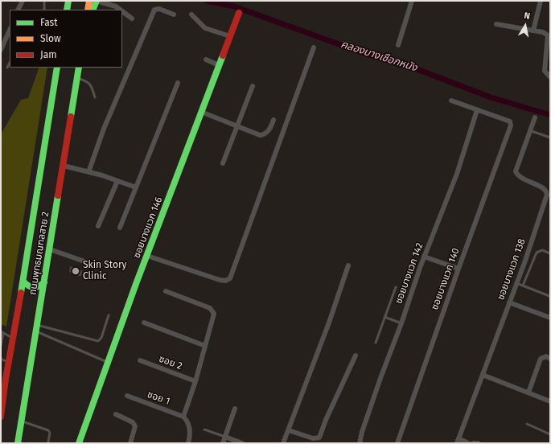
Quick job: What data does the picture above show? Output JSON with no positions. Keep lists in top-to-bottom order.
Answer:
{
  "streets": {
    "main road": ["ซอยบางแวก 146", "ถนนพุทธมณฑลสาย 2"],
    "street": [
      "ซอยบางแวก 138",
      "ซอยบางแวก 142",
      "ซอยบางแวก 140",
      "ซอย 2",
      "ซอย 1"
    ]
  },
  "crossings": [
    ["ซอยบางแวก 142", "ซอยบางแวก 140"]
  ],
  "water": ["คลองบางเชือกหนัง"],
  "places": ["Skin Story Clinic"],
  "legend": ["Fast", "Slow", "Jam"],
  "north": "top"
}
